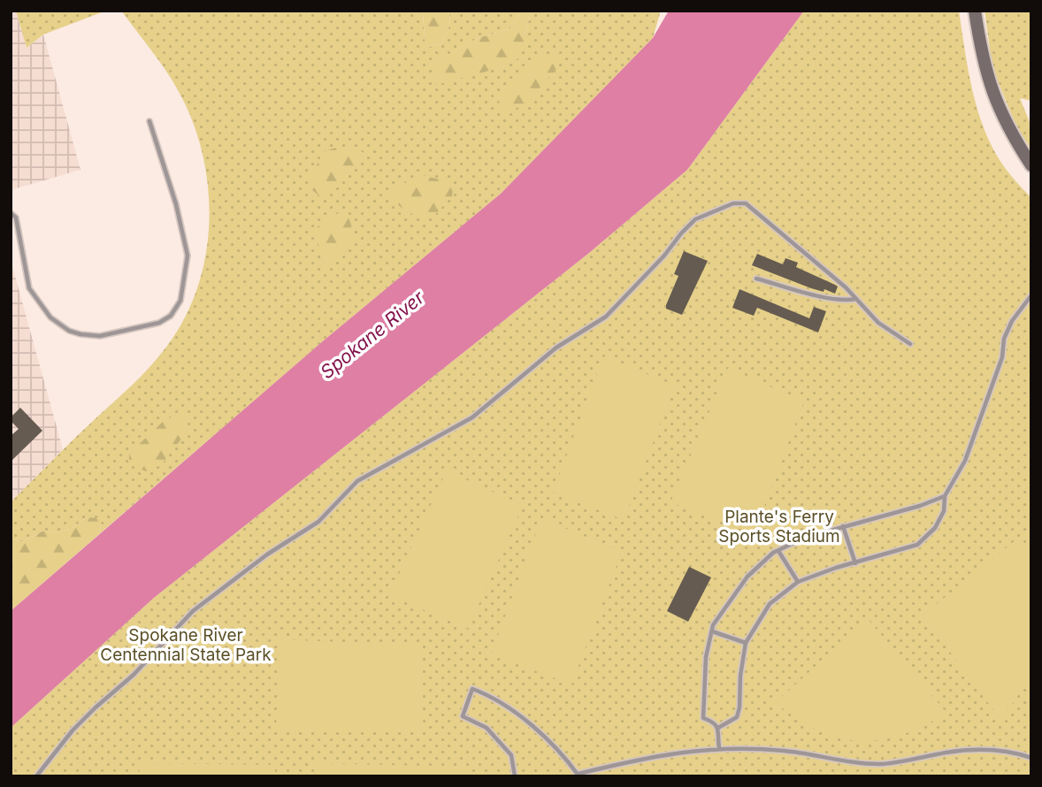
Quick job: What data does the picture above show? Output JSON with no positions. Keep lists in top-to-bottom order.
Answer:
{
  "water": ["Spokane River"],
  "parks": ["Plante's Ferry Sports Stadium", "Spokane River Centennial State Park"]
}
